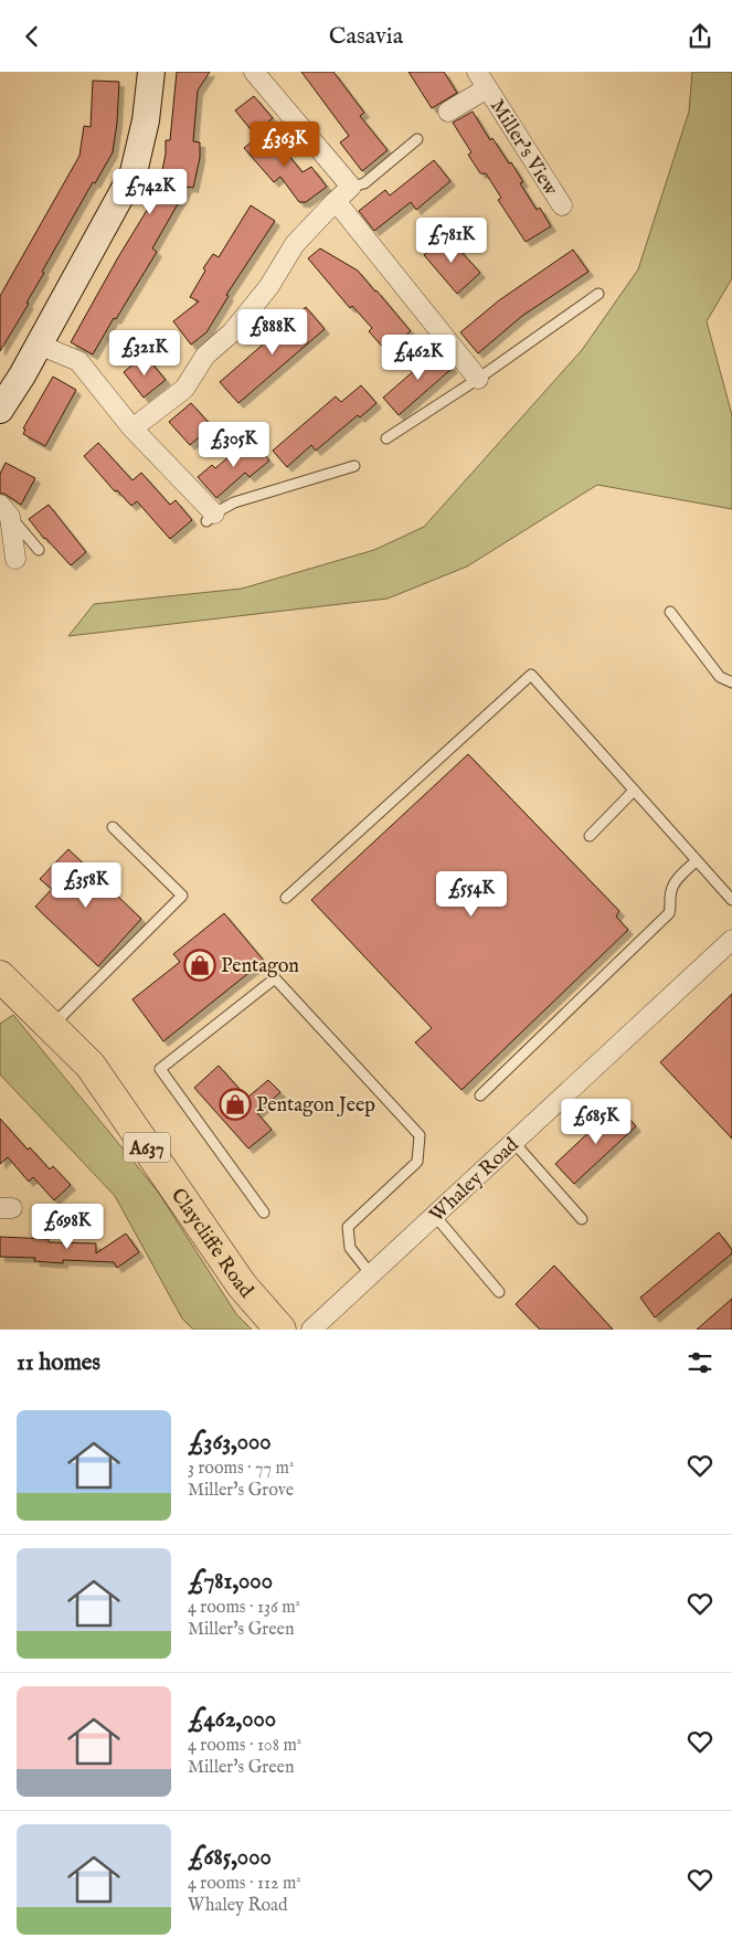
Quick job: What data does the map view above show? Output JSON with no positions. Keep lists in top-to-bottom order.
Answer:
{
  "streets": {
    "highway": ["A637", "Claycliffe Road"],
    "street": ["Miller's View", "Whaley Road"]
  },
  "places": {
    "shop": ["Pentagon", "Pentagon Jeep"]
  },
  "page": {
    "header": "Casavia",
    "price": [
      "£363K",
      "£742K",
      "£781K",
      "£888K",
      "£321K",
      "£462K",
      "£305K",
      "£358K",
      "£554K",
      "£685K",
      "£698K"
    ],
    "heading": "11 homes",
    "list": [
      {
        "name": "£363,000",
        "note": "3 rooms · 77 m² · Miller's Grove"
      },
      {
        "name": "£781,000",
        "note": "4 rooms · 136 m² · Miller's Green"
      },
      {
        "name": "£462,000",
        "note": "4 rooms · 108 m² · Miller's Green"
      },
      {
        "name": "£685,000",
        "note": "4 rooms · 112 m² · Whaley Road"
      }
    ]
  }
}
